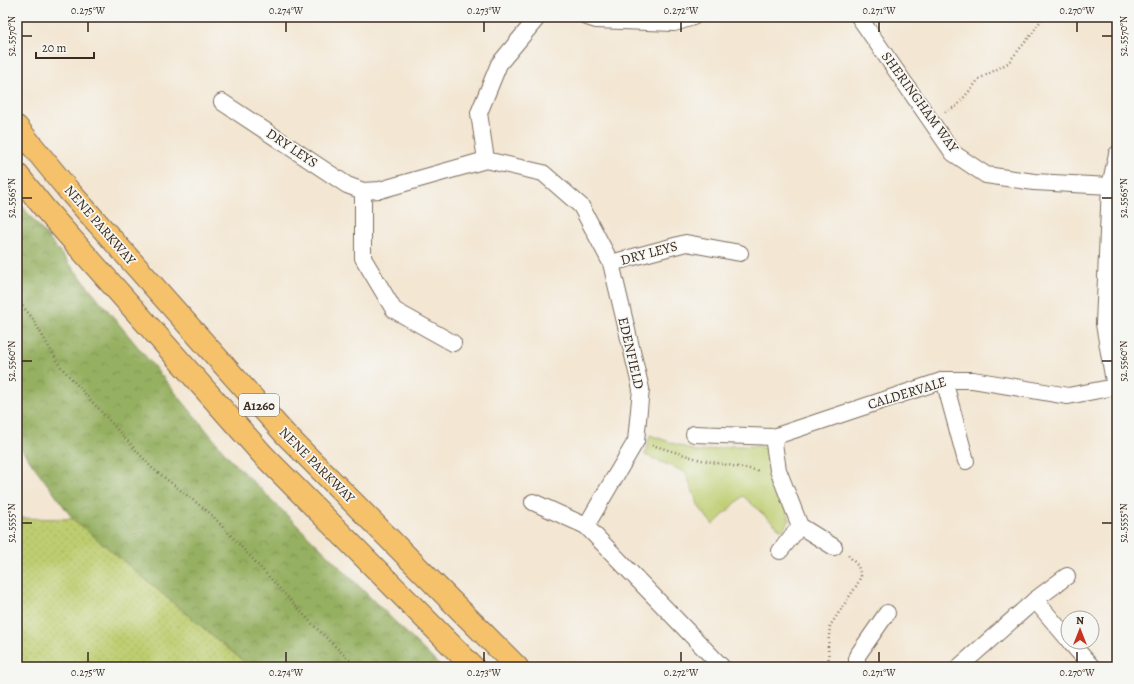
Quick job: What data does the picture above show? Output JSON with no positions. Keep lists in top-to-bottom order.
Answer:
{
  "streets": {
    "highway": ["NENE PARKWAY", "A1260"],
    "street": [
      "SHERINGHAM WAY",
      "DRY LEYS",
      "EDENFIELD",
      "CALDERVALE"
    ]
  },
  "crossings": [
    ["DRY LEYS", "EDENFIELD"]
  ],
  "scale_bar": "20 m",
  "north": "top",
  "coordinates": [
    "0.275°W",
    "0.274°W",
    "0.273°W",
    "0.272°W",
    "0.271°W",
    "0.270°W",
    "52.5570°N",
    "52.5565°N",
    "52.5560°N",
    "52.5555°N"
  ]
}
